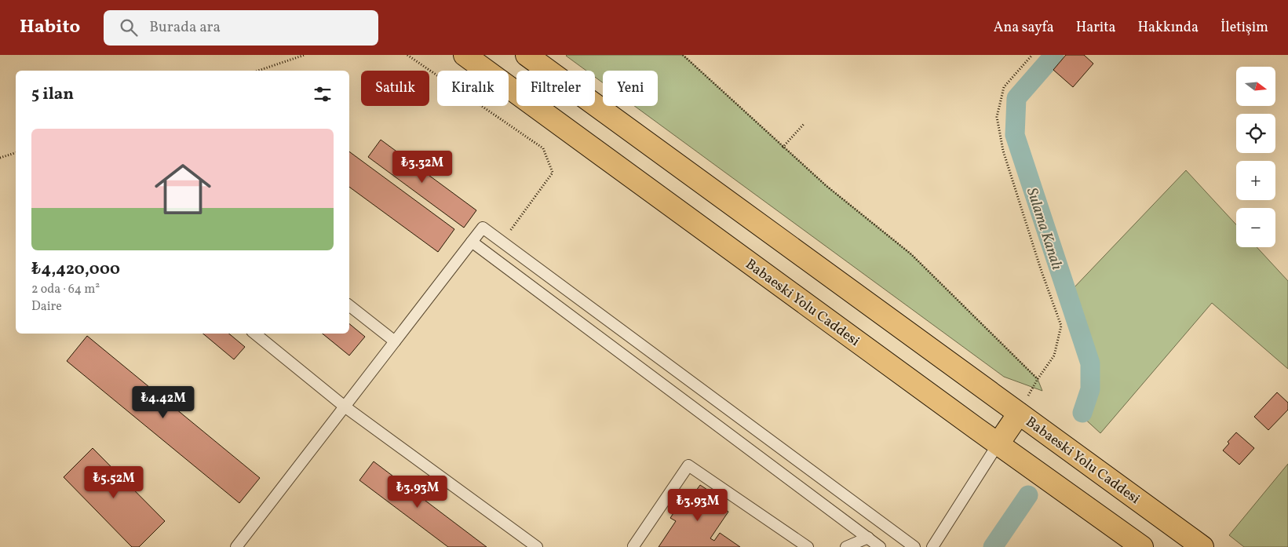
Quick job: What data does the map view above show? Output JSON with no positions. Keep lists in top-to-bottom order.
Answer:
{
  "streets": {
    "highway": ["Babaeski Yolu Caddesi"]
  },
  "water": ["Sulama Kanalı"],
  "north": "right",
  "page": {
    "header": "Habito",
    "search": "Burada ara",
    "nav": [
      "Ana sayfa",
      "Harita",
      "Hakkında",
      "İletişim"
    ],
    "map_buttons": ["+", "−"],
    "chip": [
      "Satılık",
      "Kiralık",
      "Filtreler",
      "Yeni"
    ],
    "heading": "5 ilan",
    "list": [
      {
        "name": "₺4,420,000",
        "note": "2 oda · 64 m² · Daire"
      }
    ],
    "price": [
      "₺3.32M",
      "₺4.42M",
      "₺5.52M",
      "₺3.93M",
      "₺3.93M"
    ]
  }
}
